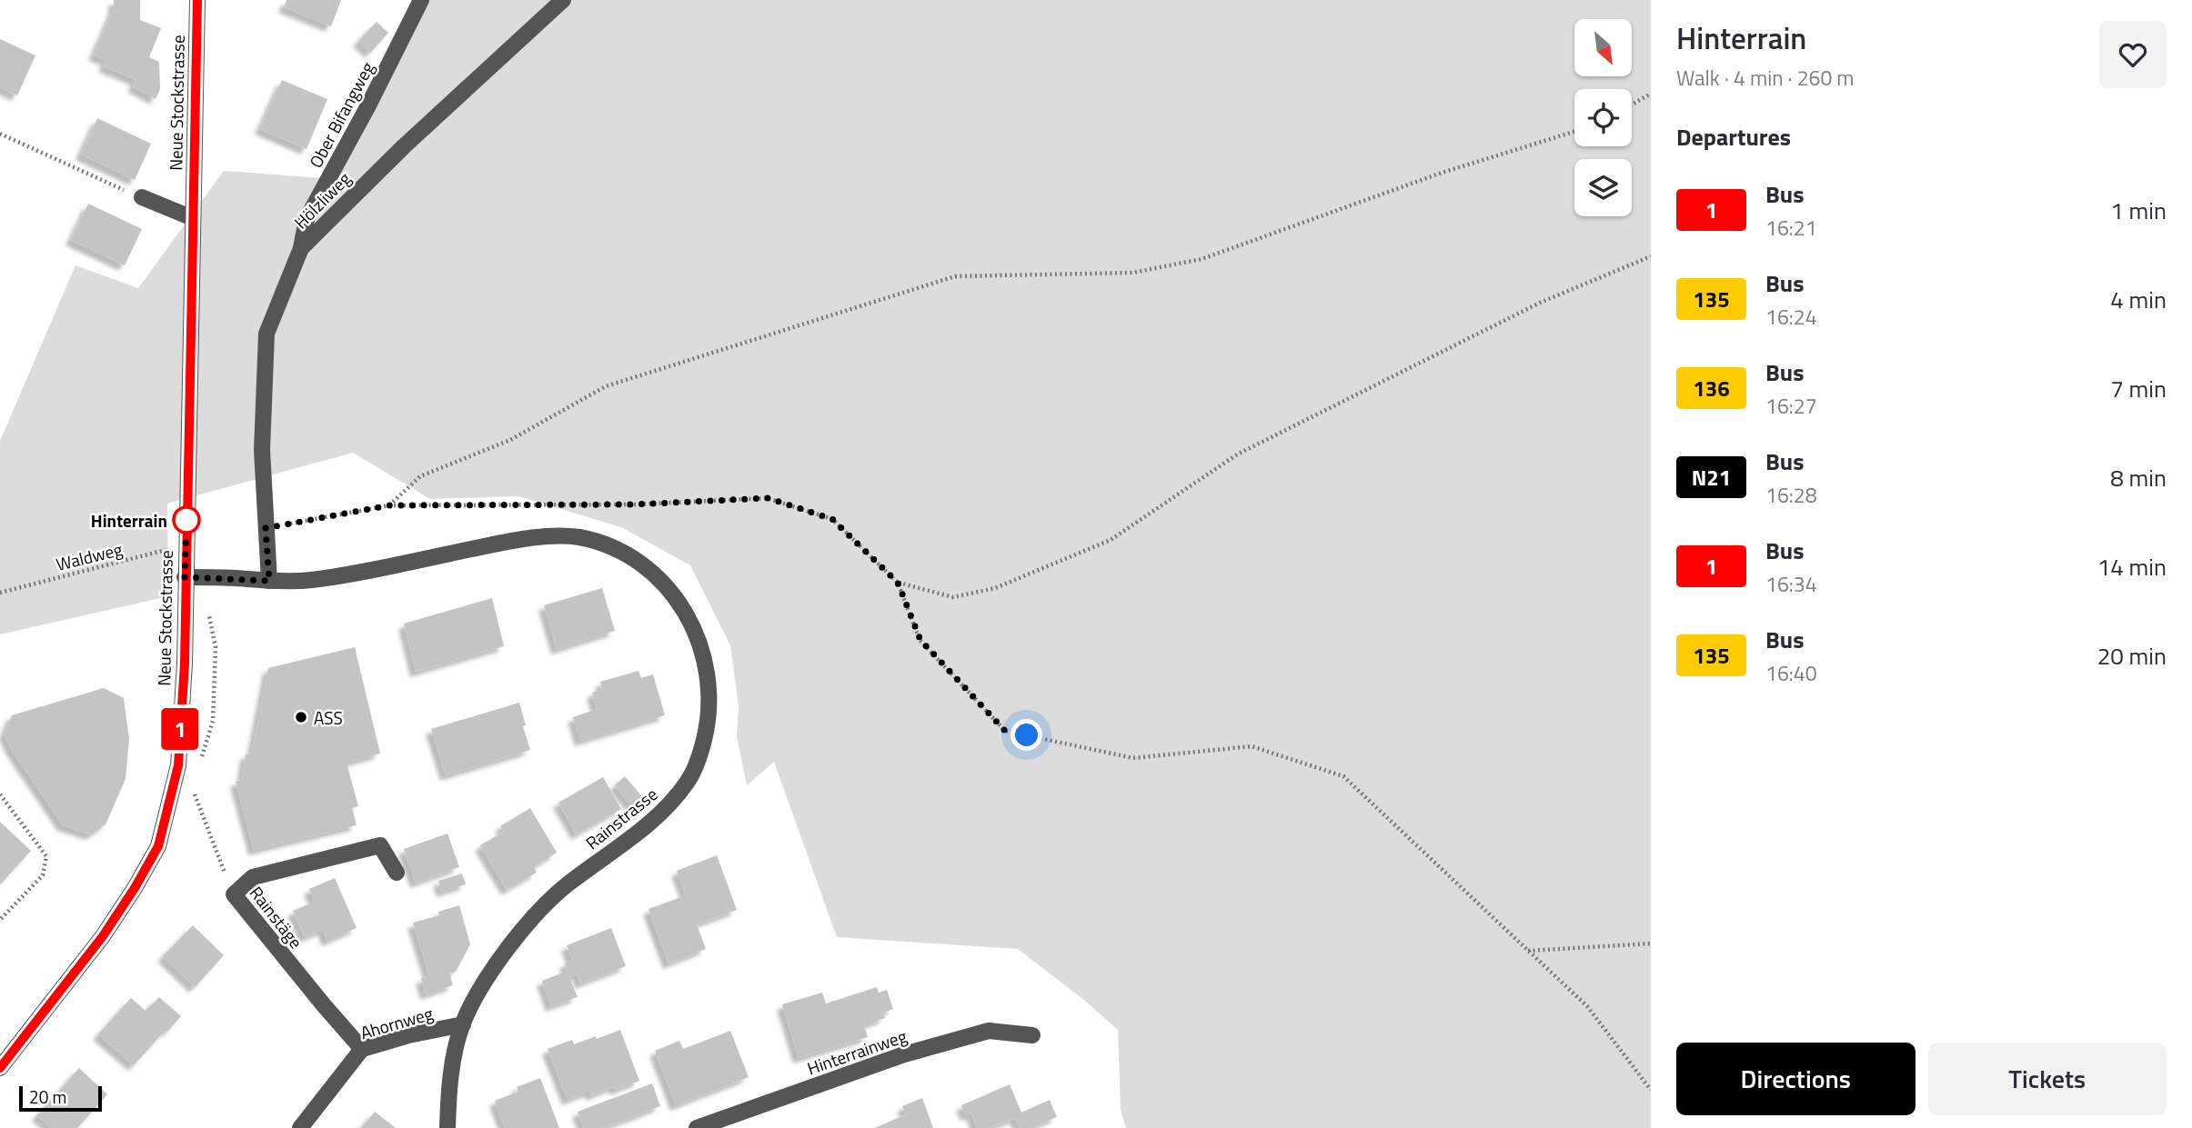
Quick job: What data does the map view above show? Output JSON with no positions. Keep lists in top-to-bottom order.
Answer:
{
  "streets": {
    "street": [
      "Neue Stockstrasse",
      "Ober Bifangweg",
      "Hölzliweg",
      "Rainstrasse",
      "Rainstäge",
      "Ahornweg",
      "Hinterrainweg"
    ],
    "path": ["Waldweg"]
  },
  "crossings": [
    ["Neue Stockstrasse", "Waldweg"],
    ["Neue Stockstrasse", "Rainstrasse"],
    ["Ober Bifangweg", "Hölzliweg"],
    ["Hölzliweg", "Rainstrasse"],
    ["Rainstrasse", "Ahornweg"],
    ["Rainstäge", "Ahornweg"]
  ],
  "places": ["Hinterrain", "ASS"],
  "lines": ["bus line 1"],
  "scale_bar": "20 m",
  "north": "bottom right",
  "page": {
    "on_map": "1",
    "heading": [
      ["Hinterrain", "Walk · 4 min · 260 m"],
      "Departures"
    ],
    "list": [
      {
        "mark": "1",
        "name": "Bus",
        "note": "16:21",
        "value": "1 min"
      },
      {
        "mark": "135",
        "name": "Bus",
        "note": "16:24",
        "value": "4 min"
      },
      {
        "mark": "136",
        "name": "Bus",
        "note": "16:27",
        "value": "7 min"
      },
      {
        "mark": "N21",
        "name": "Bus",
        "note": "16:28",
        "value": "8 min"
      },
      {
        "mark": "1",
        "name": "Bus",
        "note": "16:34",
        "value": "14 min"
      },
      {
        "mark": "135",
        "name": "Bus",
        "note": "16:40",
        "value": "20 min"
      }
    ],
    "buttons": ["Directions", "Tickets"],
    "scale": "20 m"
  }
}
